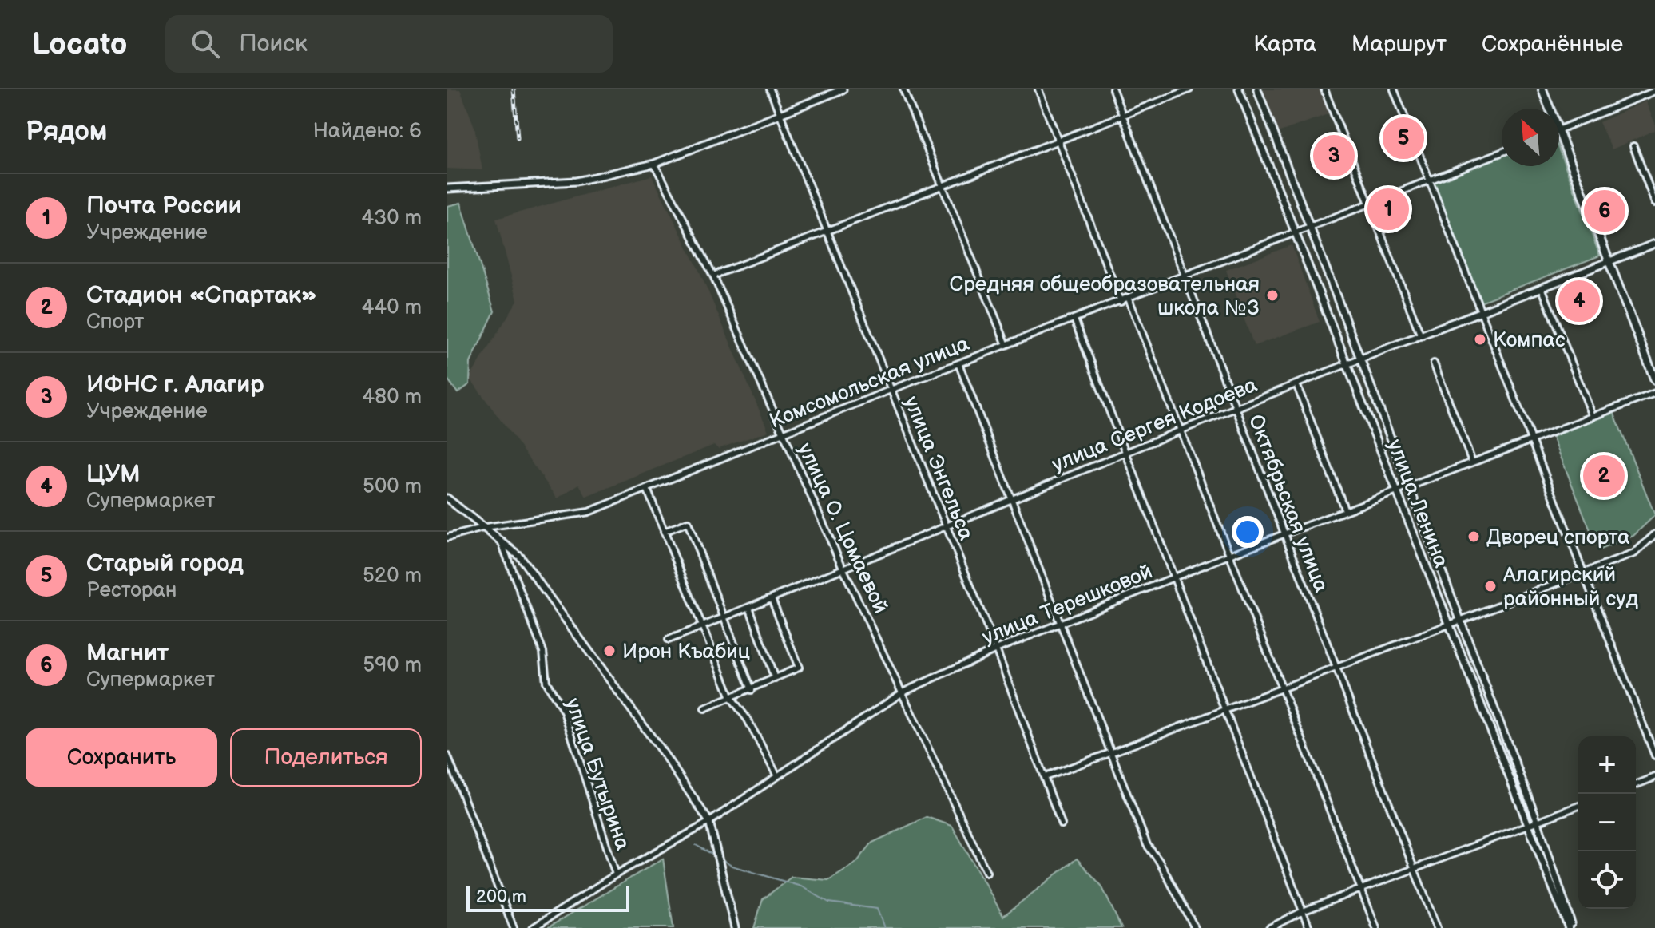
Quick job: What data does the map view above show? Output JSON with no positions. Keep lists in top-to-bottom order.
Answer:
{
  "streets": {
    "street": [
      "Комсомольская улица",
      "улица Сергея Кодоева",
      "улица Энгельса",
      "Октябрьская улица",
      "улица Ленина",
      "улица О. Цомаевой",
      "улица Терешковой",
      "улица Бутырина"
    ]
  },
  "crossings": [
    ["Комсомольская улица", "улица Энгельса"],
    ["Комсомольская улица", "Октябрьская улица"],
    ["Комсомольская улица", "улица Ленина"],
    ["Комсомольская улица", "улица О. Цомаевой"],
    ["улица Сергея Кодоева", "улица Энгельса"],
    ["улица Сергея Кодоева", "Октябрьская улица"],
    ["улица Сергея Кодоева", "улица Ленина"],
    ["улица Сергея Кодоева", "улица О. Цомаевой"],
    ["улица Энгельса", "улица Терешковой"],
    ["Октябрьская улица", "улица Терешковой"],
    ["улица Ленина", "улица Терешковой"],
    ["улица О. Цомаевой", "улица Терешковой"],
    ["улица Терешковой", "улица Бутырина"]
  ],
  "places": [
    "Средняя общеобразовательная школа №3",
    "Компас",
    "Дворец спорта",
    "Алагирский районный суд",
    "Ирон Къабиц"
  ],
  "scale_bar": "200 m",
  "north": "top left",
  "page": {
    "header": "Locato",
    "search": "Поиск",
    "nav": ["Карта", "Маршрут", "Сохранённые"],
    "heading": ["Рядом", "Найдено: 6"],
    "pins": [
      "5",
      "3",
      "1",
      "6",
      "4",
      "2"
    ],
    "list": [
      {
        "mark": "1",
        "name": "Почта России",
        "note": "Учреждение",
        "value": "430 m"
      },
      {
        "mark": "2",
        "name": "Стадион «Спартак»",
        "note": "Спорт",
        "value": "440 m"
      },
      {
        "mark": "3",
        "name": "ИФНС г. Алагир",
        "note": "Учреждение",
        "value": "480 m"
      },
      {
        "mark": "4",
        "name": "ЦУМ",
        "note": "Супермаркет",
        "value": "500 m"
      },
      {
        "mark": "5",
        "name": "Старый город",
        "note": "Ресторан",
        "value": "520 m"
      },
      {
        "mark": "6",
        "name": "Магнит",
        "note": "Супермаркет",
        "value": "590 m"
      }
    ],
    "buttons": ["Сохранить", "Поделиться"],
    "map_buttons": ["+", "−"],
    "scale": "200 m"
  }
}
